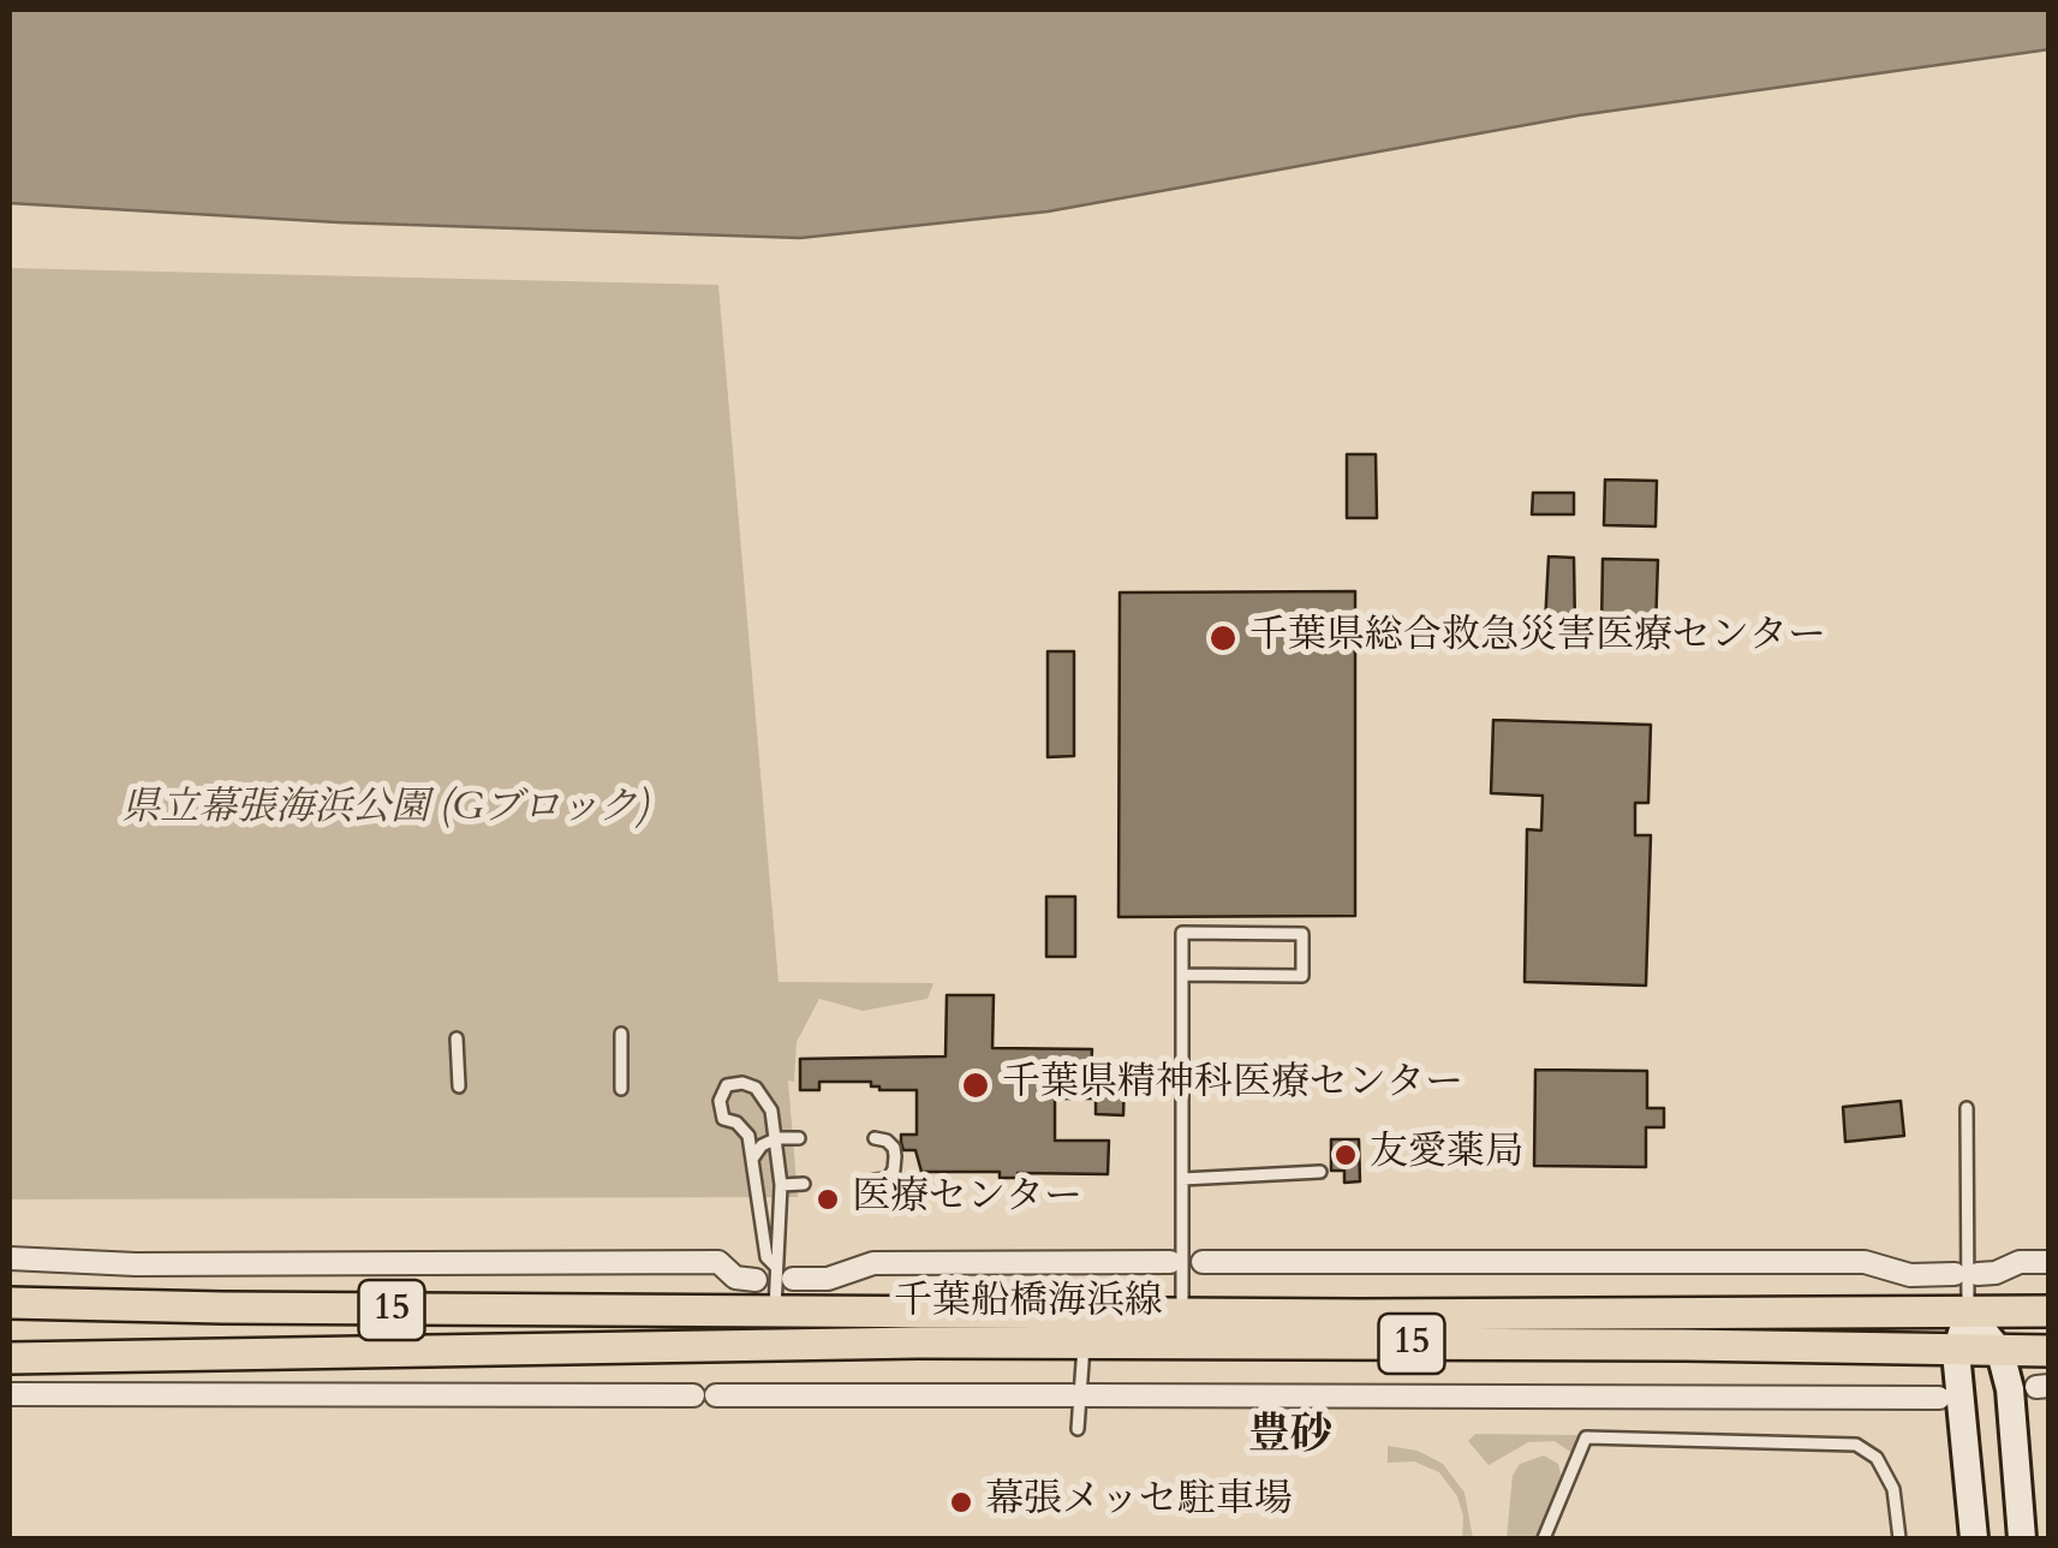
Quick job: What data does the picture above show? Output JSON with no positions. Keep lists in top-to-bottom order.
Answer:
{
  "streets": {
    "main road": ["千葉船橋海浜線", "15"]
  },
  "districts": ["豊砂"],
  "parks": ["県立幕張海浜公園 (Gブロック)"],
  "places": [
    "千葉県総合救急災害医療センター",
    "千葉県精神科医療センター",
    "友愛薬局",
    "医療センター",
    "幕張メッセ駐車場"
  ]
}
